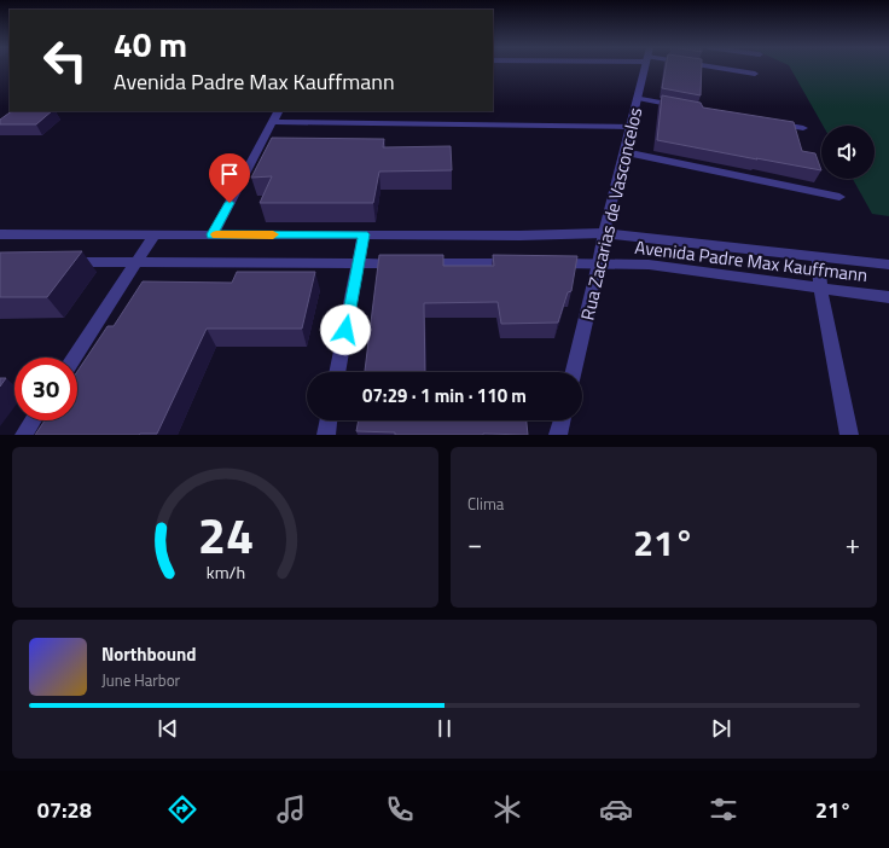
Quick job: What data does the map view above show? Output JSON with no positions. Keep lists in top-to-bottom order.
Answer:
{
  "streets": {
    "street": ["Rua Zacarias de Vasconcelos", "Avenida Padre Max Kauffmann"]
  },
  "crossings": [
    ["Rua Zacarias de Vasconcelos", "Avenida Padre Max Kauffmann"]
  ],
  "page": {
    "turn": ["40 m", "Avenida Padre Max Kauffmann"],
    "limit": "30",
    "trip": "07:29 · 1 min · 110 m",
    "tile": "Clima",
    "heat": ["−", "21°", "+"],
    "song": ["Northbound", "June Harbor"],
    "tabs": ["07:28", "21°"],
    "gauge": ["24", "km/h"]
  }
}
